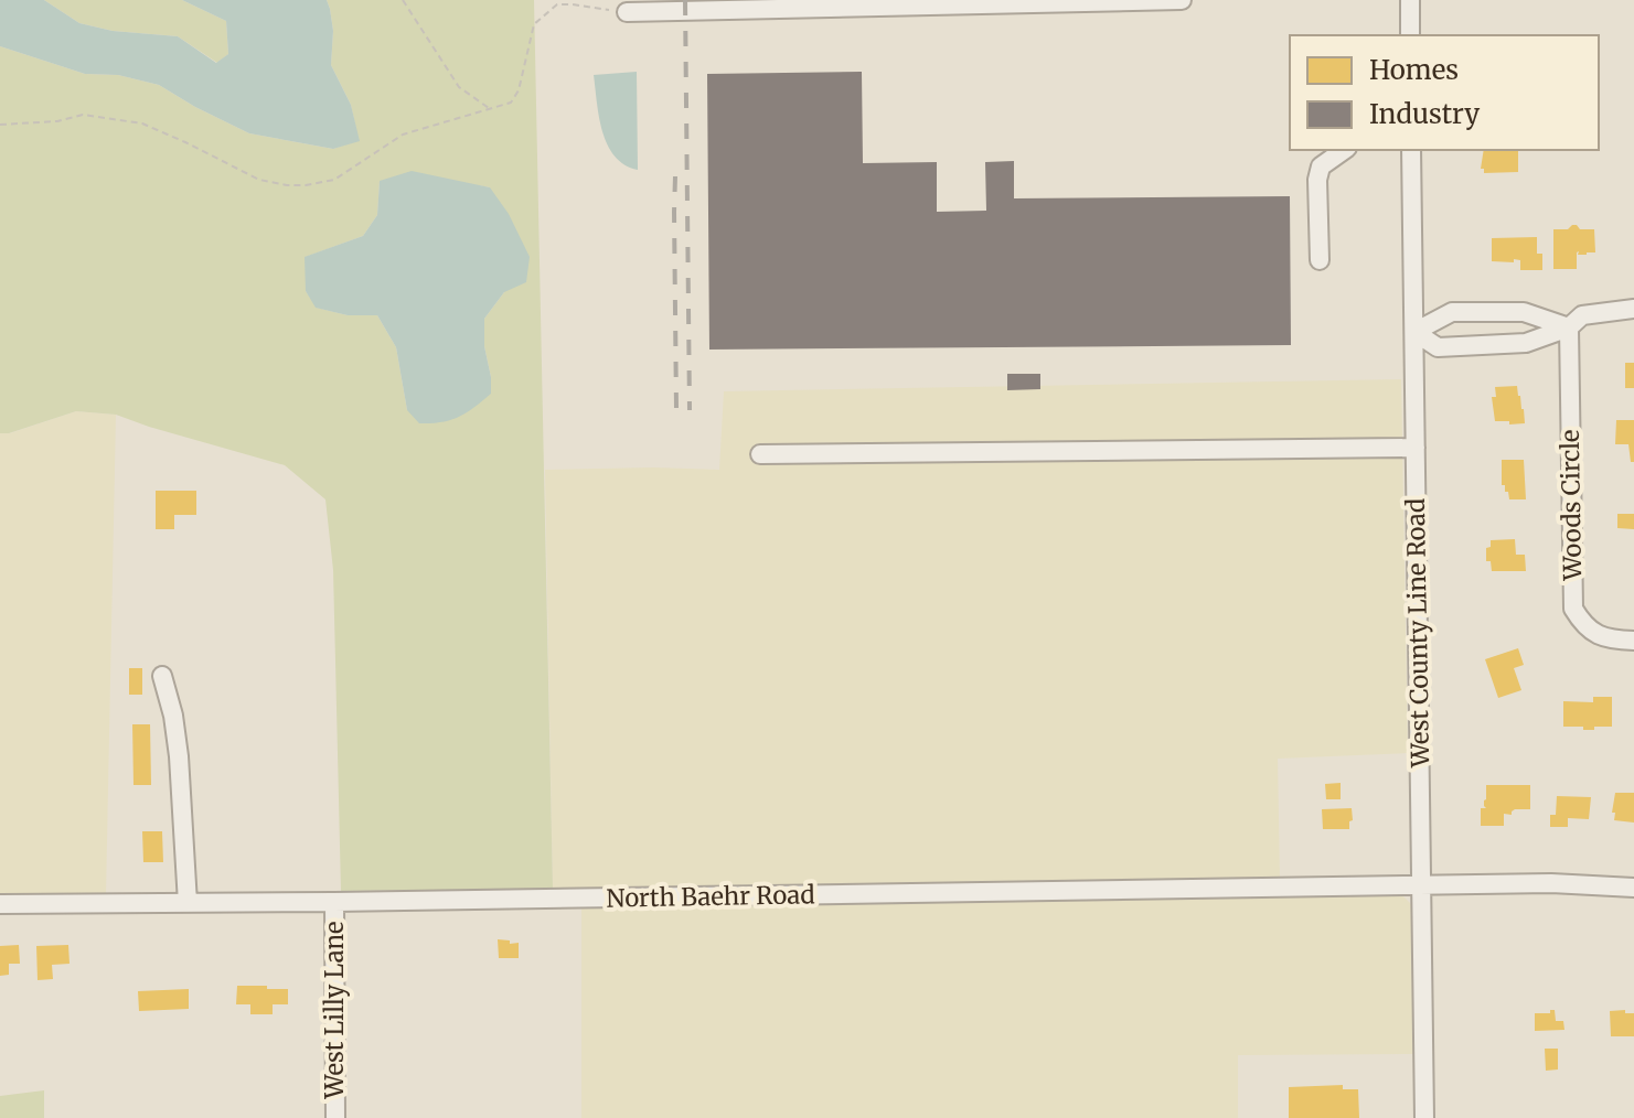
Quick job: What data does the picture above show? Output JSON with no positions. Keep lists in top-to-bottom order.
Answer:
{
  "streets": {
    "street": [
      "Woods Circle",
      "West County Line Road",
      "North Baehr Road",
      "West Lilly Lane"
    ]
  },
  "crossings": [
    ["West County Line Road", "North Baehr Road"],
    ["North Baehr Road", "West Lilly Lane"]
  ],
  "legend": ["Homes", "Industry"]
}
